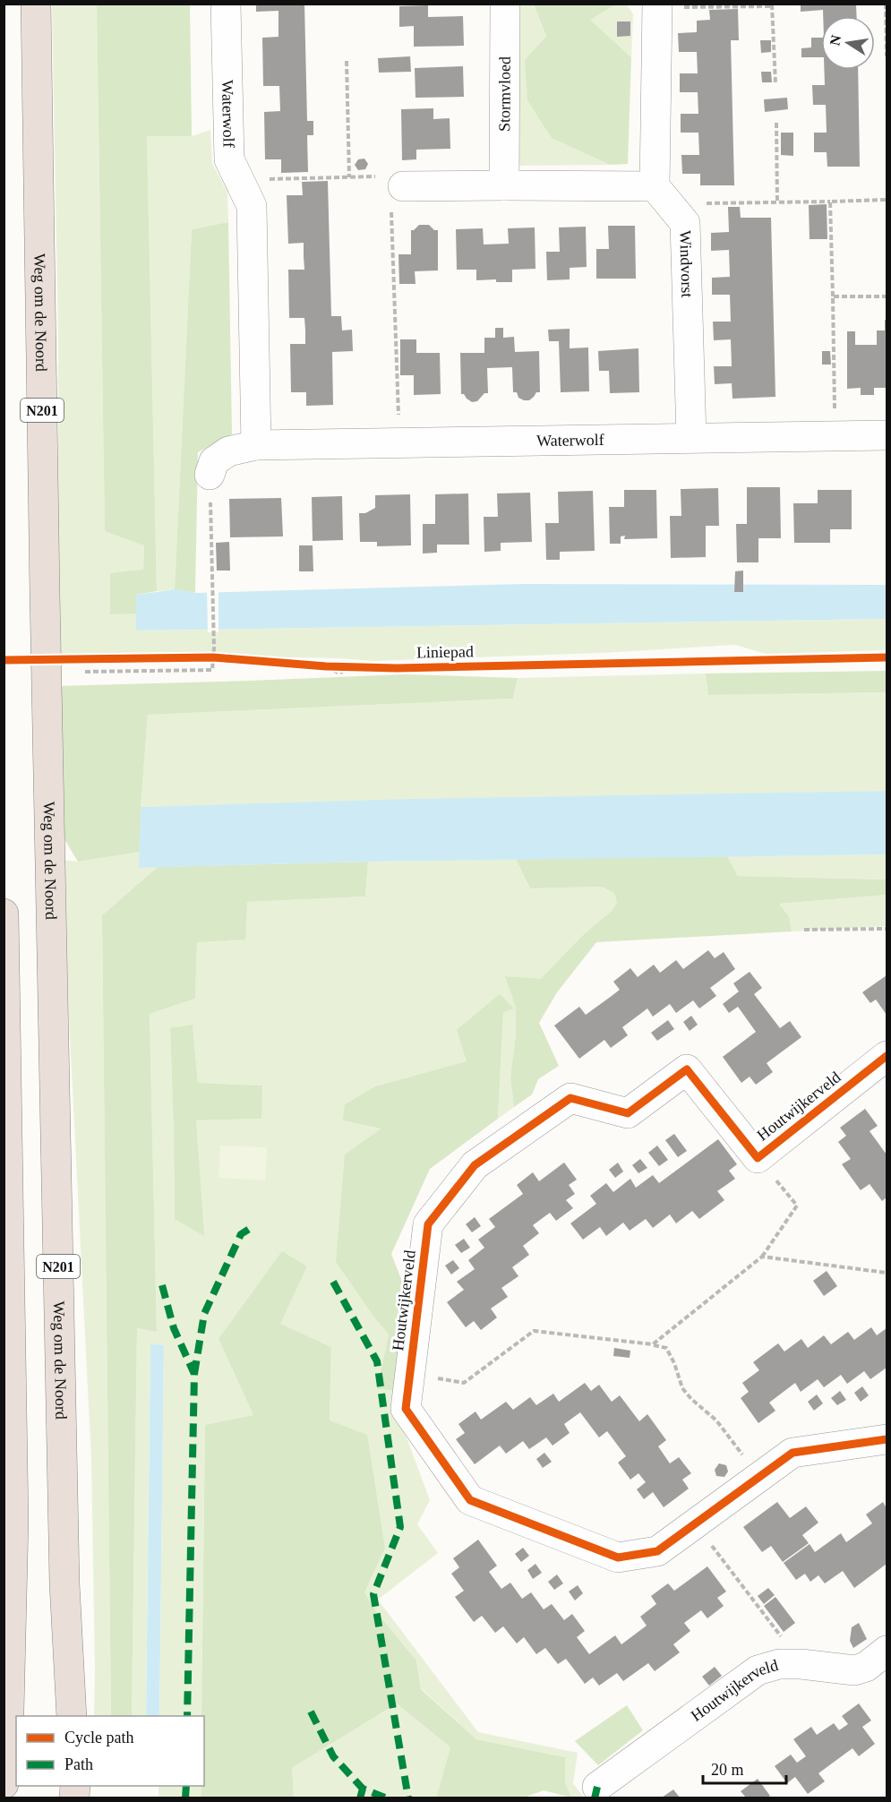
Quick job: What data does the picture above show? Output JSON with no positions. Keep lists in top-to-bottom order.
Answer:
{
  "streets": {
    "highway": ["Weg om de Noord", "N201"],
    "street": [
      "Stormvloed",
      "Waterwolf",
      "Windvorst",
      "Houtwijkerveld"
    ],
    "cycle path": ["Liniepad"]
  },
  "crossings": [
    ["Waterwolf", "Windvorst"]
  ],
  "legend": ["Cycle path", "Path"],
  "scale_bar": "20 m",
  "north": "left"
}
